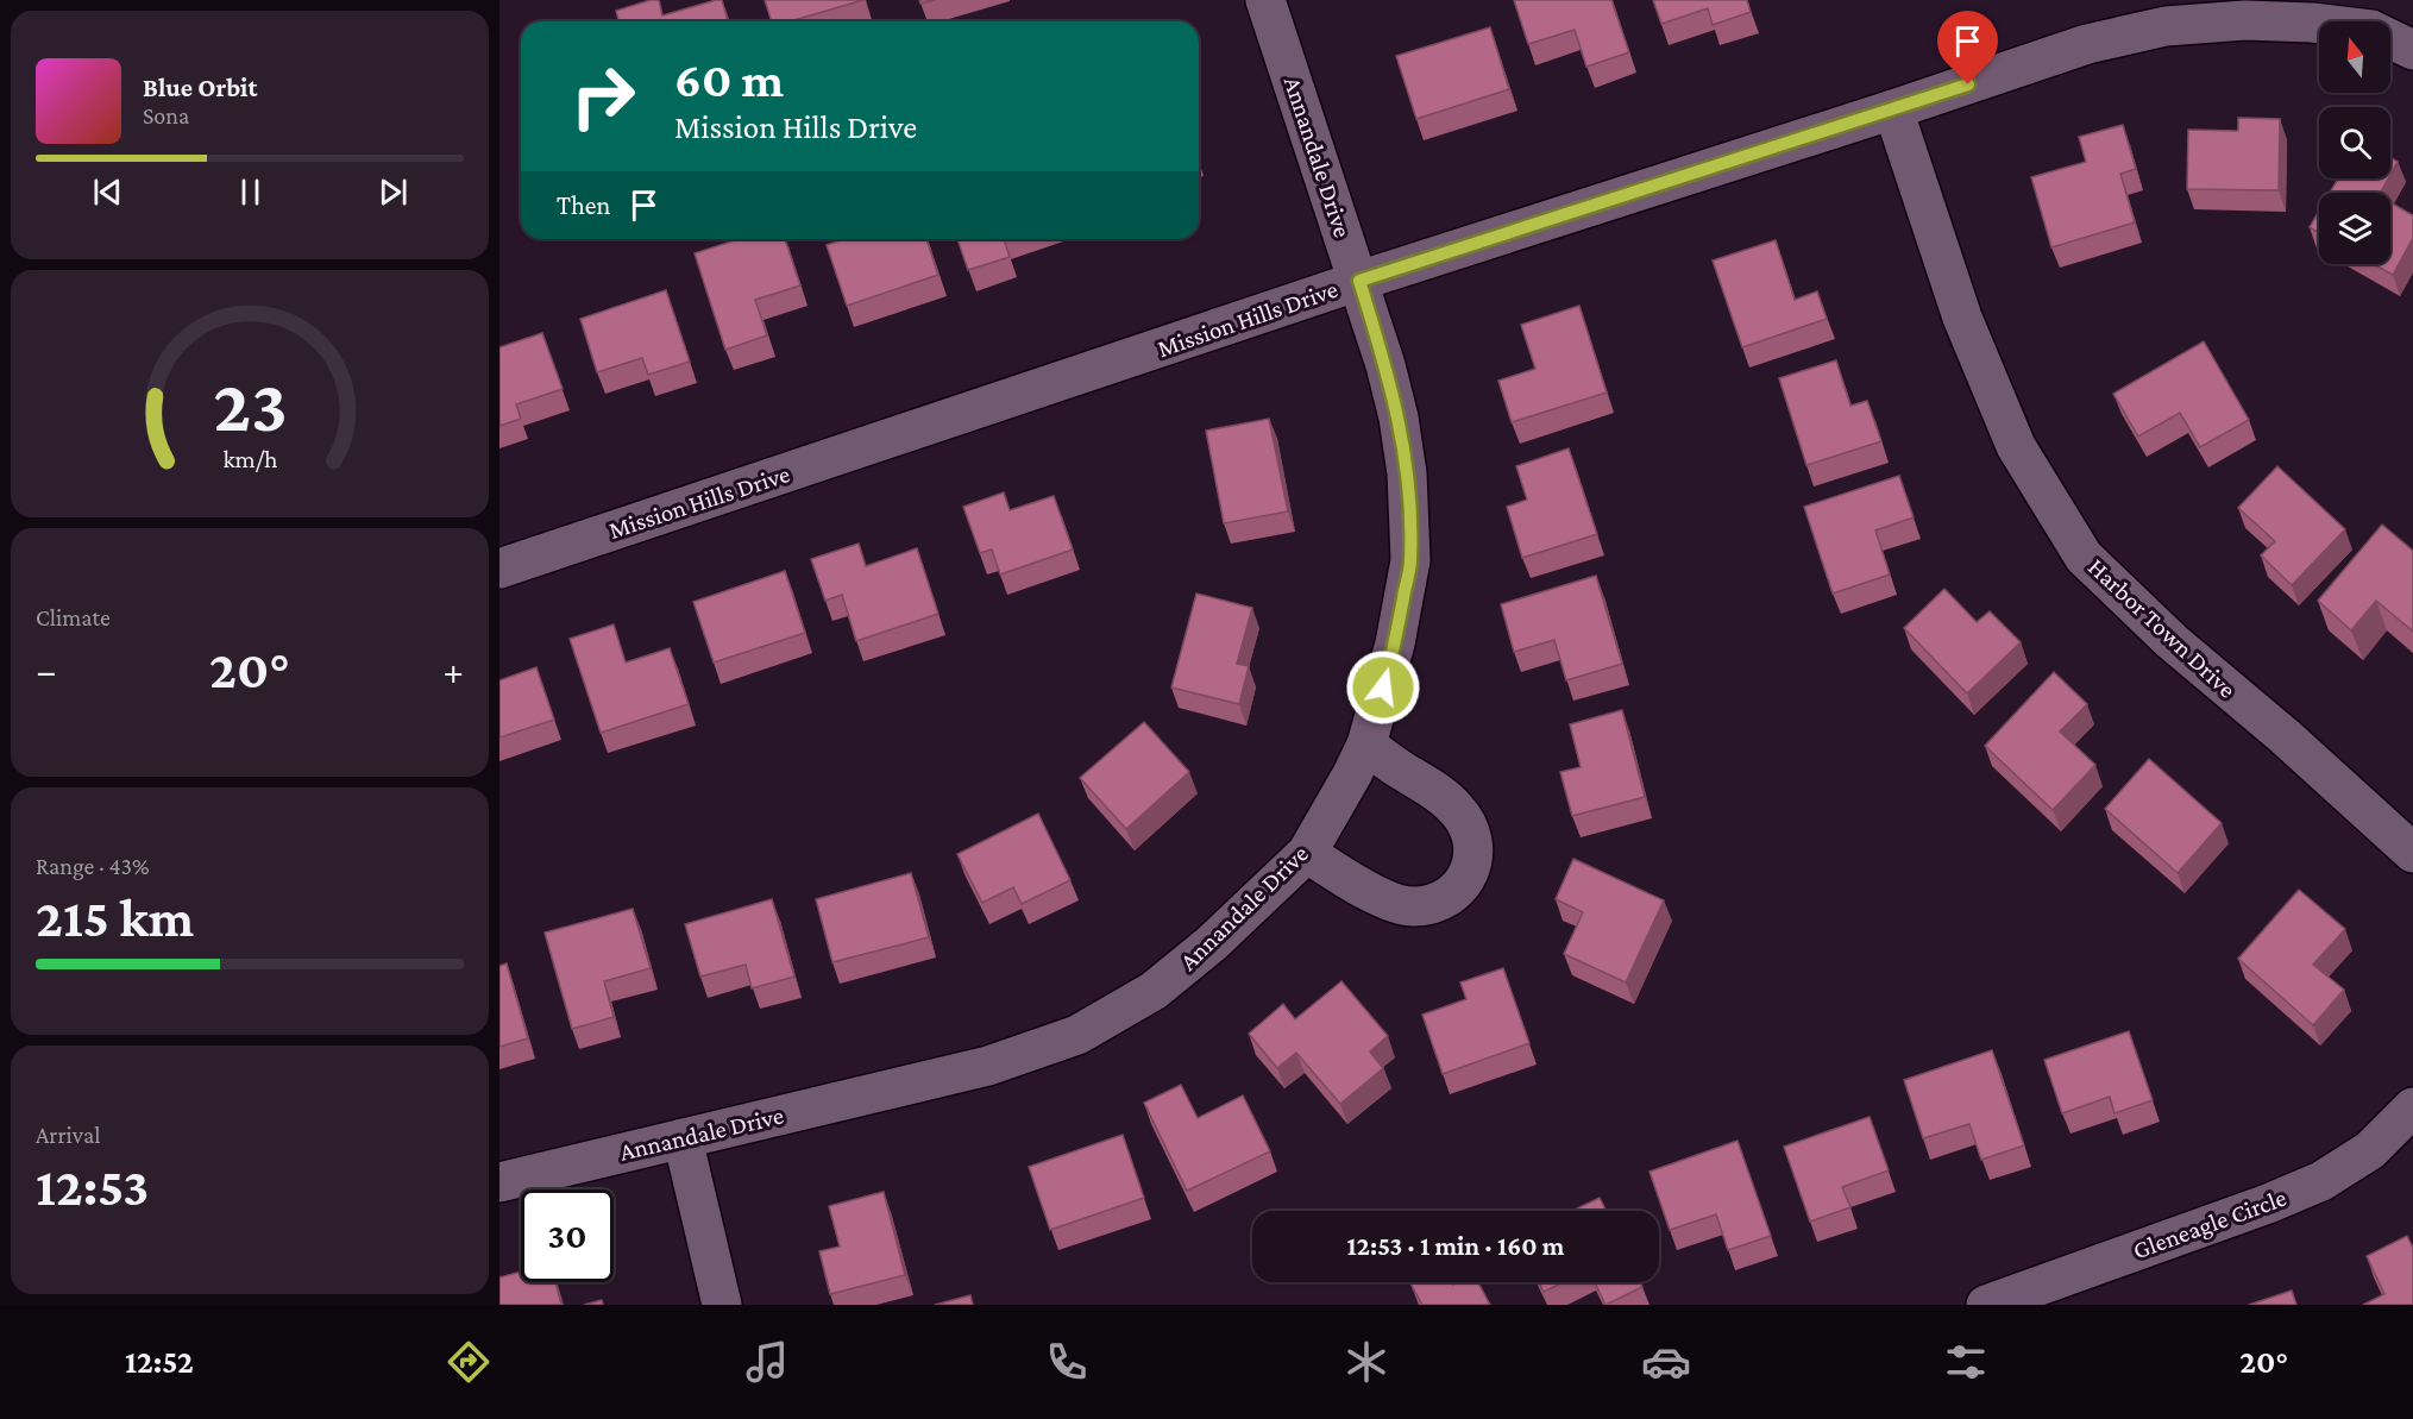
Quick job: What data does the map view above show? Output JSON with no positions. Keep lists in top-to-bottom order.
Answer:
{
  "streets": {
    "street": [
      "Annandale Drive",
      "Mission Hills Drive",
      "Harbor Town Drive",
      "Gleneagle Circle"
    ]
  },
  "crossings": [
    ["Annandale Drive", "Mission Hills Drive"],
    ["Mission Hills Drive", "Harbor Town Drive"]
  ],
  "north": "top",
  "page": {
    "turn": ["60 m", "Mission Hills Drive"],
    "song": ["Blue Orbit", "Sona"],
    "then": "Then",
    "tile": [
      "Climate",
      ["Range · 43%", "215 km"],
      ["Arrival", "12:53"]
    ],
    "heat": ["−", "20°", "+"],
    "limit": "30",
    "trip": "12:53 · 1 min · 160 m",
    "tabs": ["12:52", "20°"],
    "gauge": ["23", "km/h"]
  }
}
